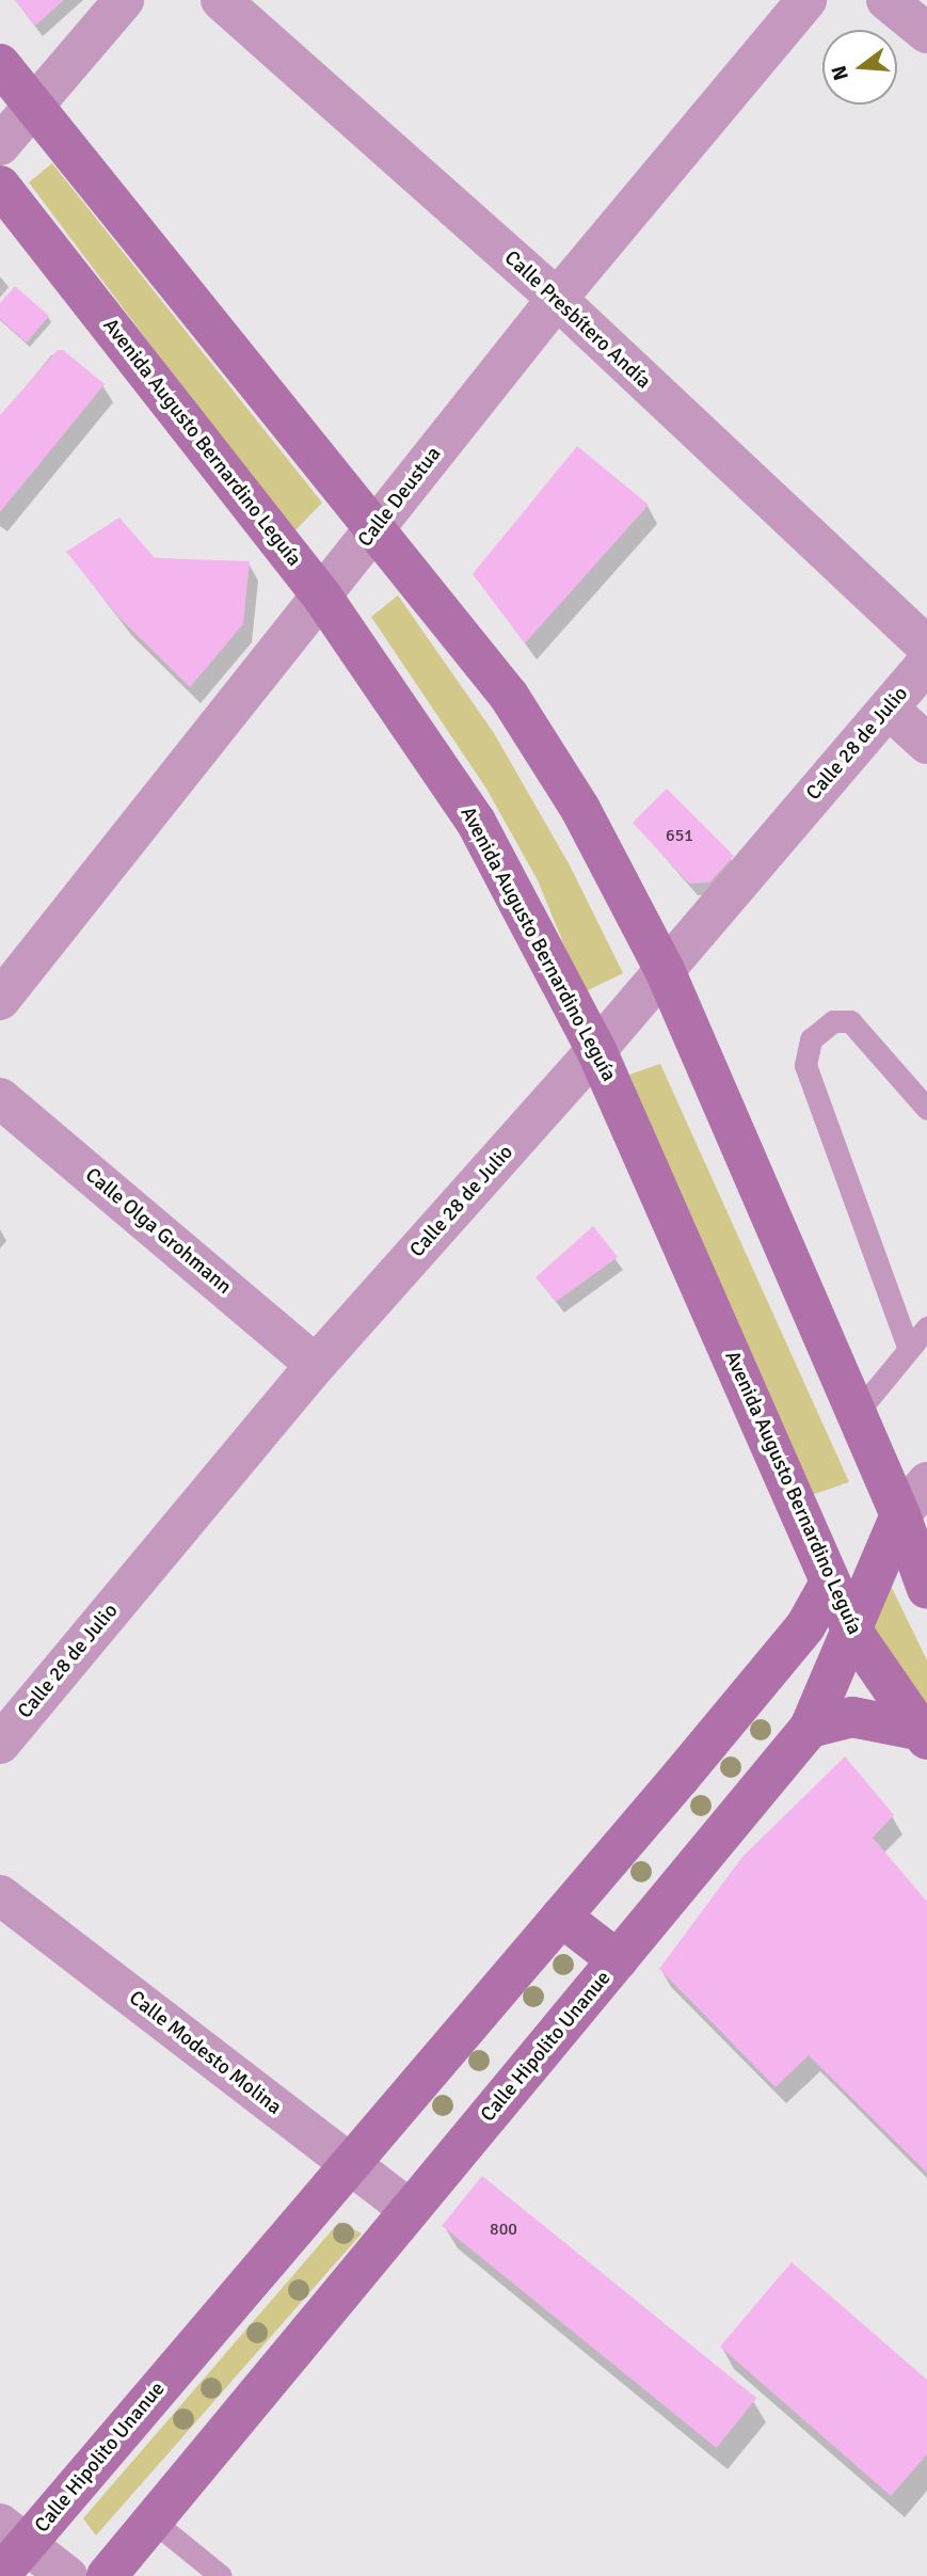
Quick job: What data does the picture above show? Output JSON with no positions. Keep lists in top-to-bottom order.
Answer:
{
  "streets": {
    "main road": ["Avenida Augusto Bernardino Leguía", "Calle Hipolito Unanue"],
    "street": [
      "Calle Presbítero Andía",
      "Calle Deustua",
      "Calle 28 de Julio",
      "Calle Olga Grohmann",
      "Calle Modesto Molina"
    ]
  },
  "crossings": [
    ["Calle Presbítero Andía", "Calle Deustua"],
    ["Avenida Augusto Bernardino Leguía", "Calle Deustua"],
    ["Avenida Augusto Bernardino Leguía", "Calle 28 de Julio"],
    ["Avenida Augusto Bernardino Leguía", "Calle Hipolito Unanue"],
    ["Calle 28 de Julio", "Calle Olga Grohmann"],
    ["Calle Hipolito Unanue", "Calle Modesto Molina"]
  ],
  "house_numbers": ["651", "800"],
  "north": "left"
}
